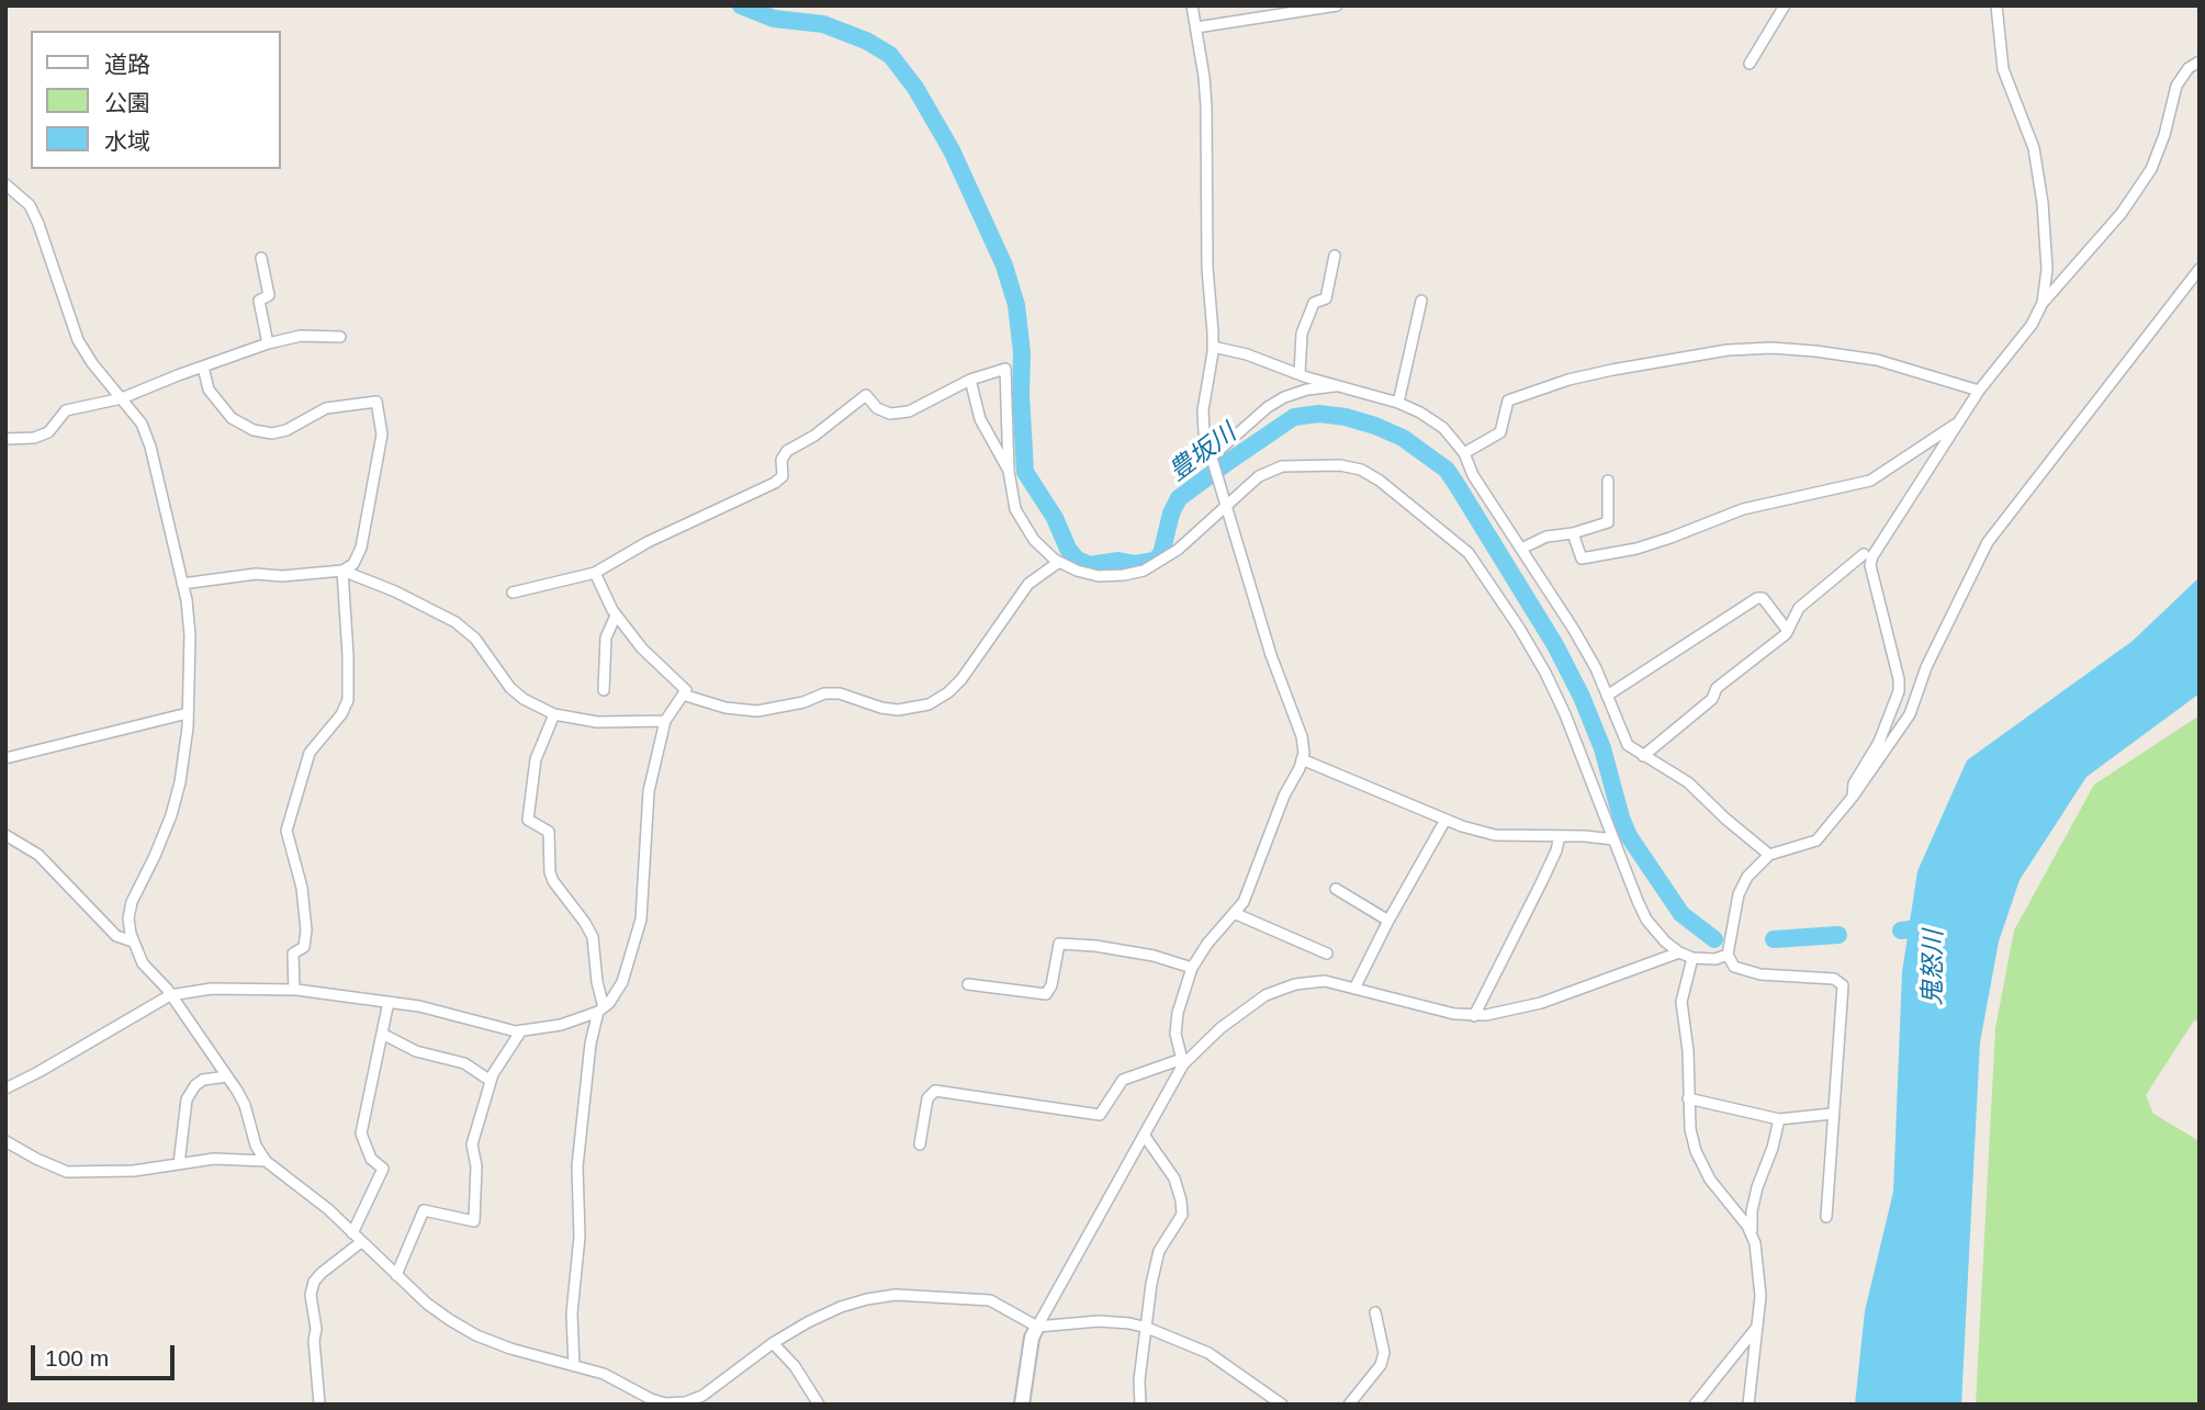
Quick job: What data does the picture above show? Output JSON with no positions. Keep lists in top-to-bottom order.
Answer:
{
  "water": ["豊坂川", "鬼怒川"],
  "legend": ["道路", "公園", "水域"],
  "scale_bar": "100 m"
}
